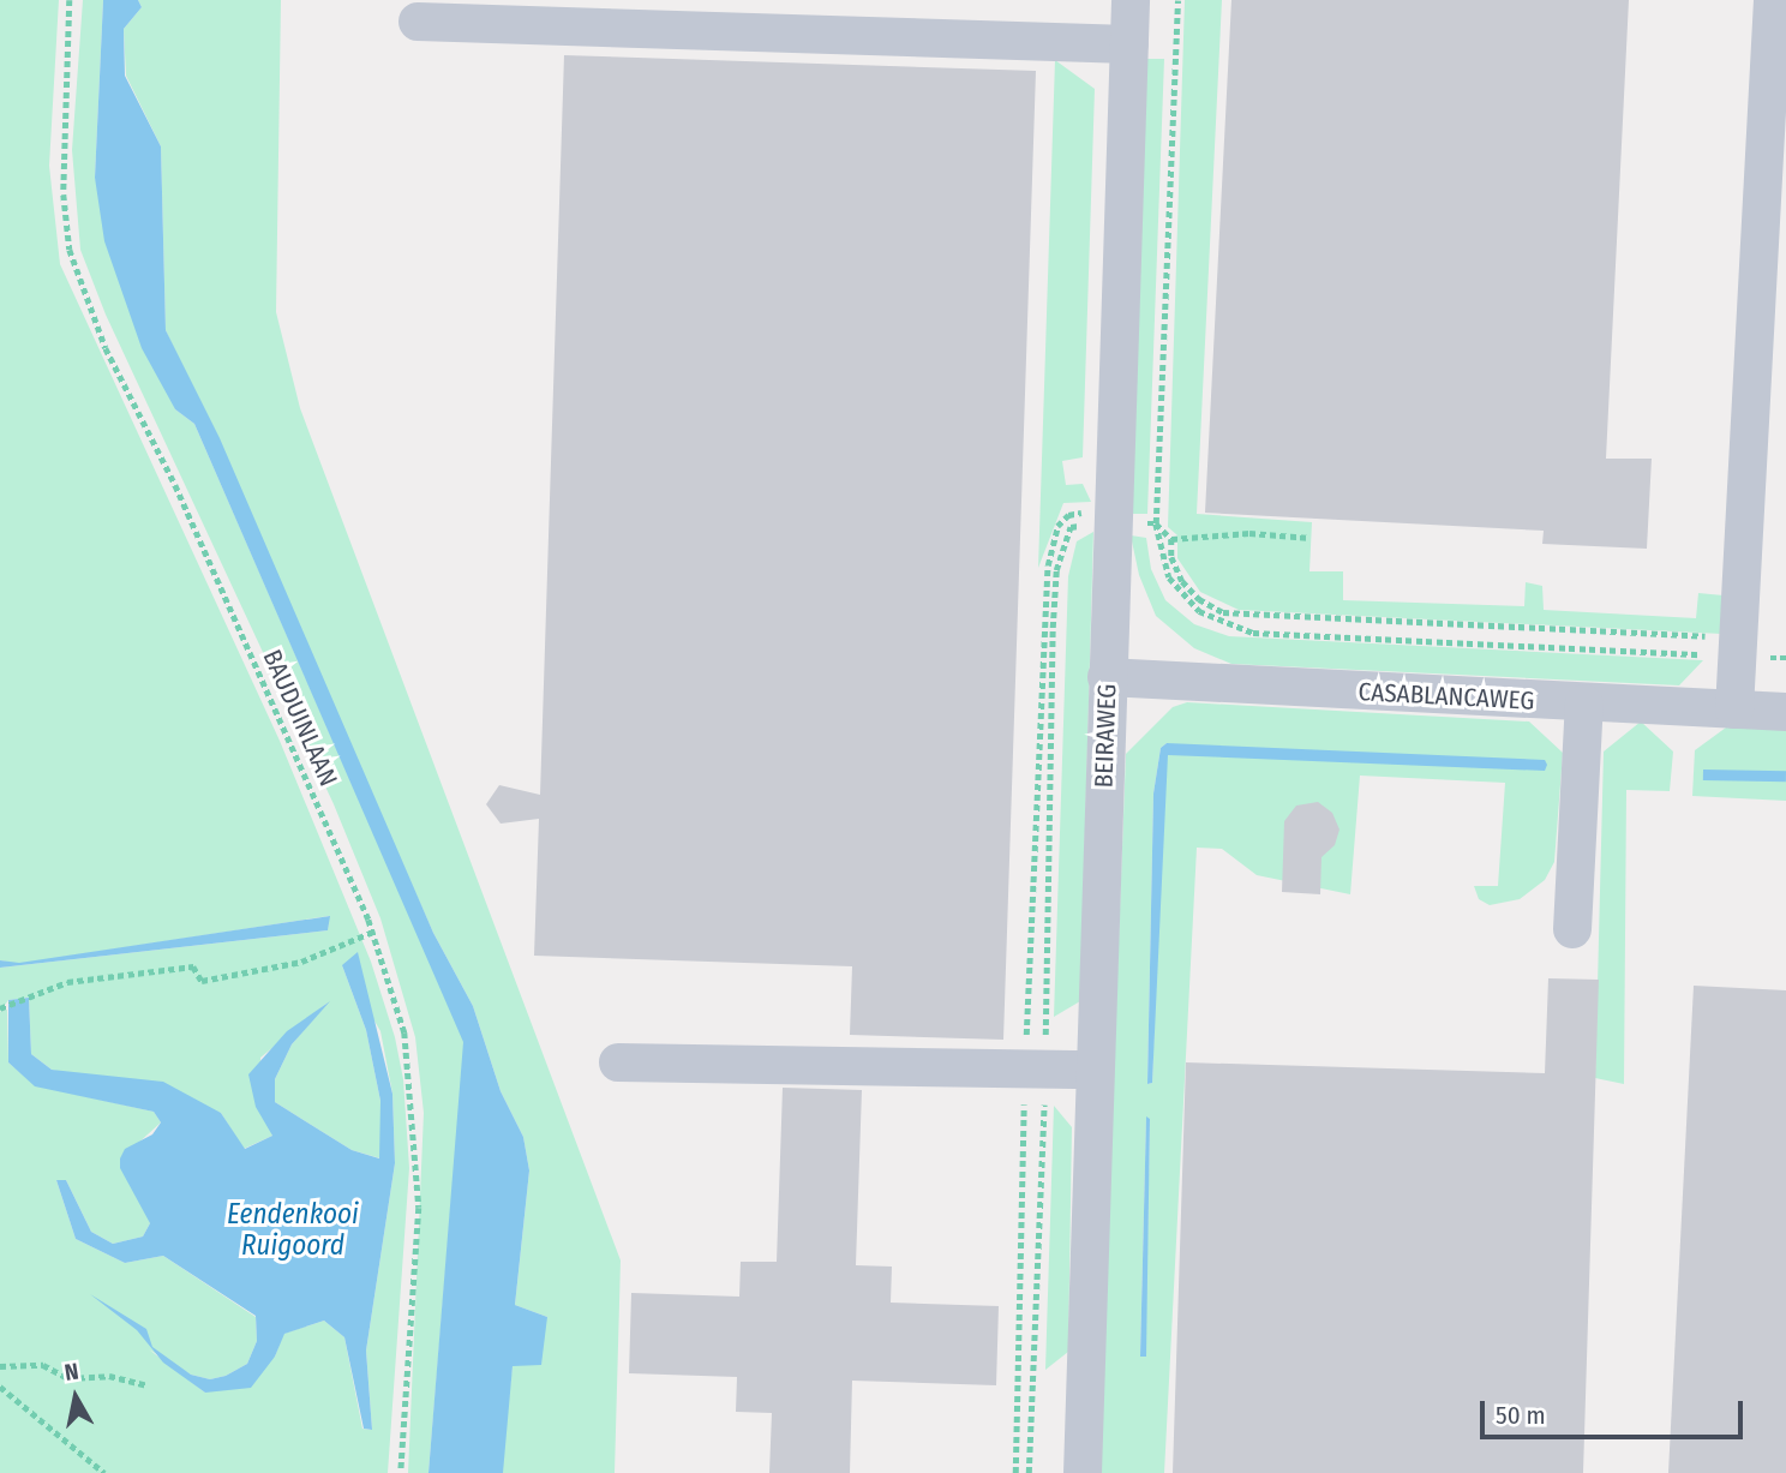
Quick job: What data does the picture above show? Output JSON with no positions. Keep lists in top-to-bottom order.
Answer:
{
  "streets": {
    "street": ["CASABLANCAWEG", "BEIRAWEG"],
    "path": ["BAUDUINLAAN"]
  },
  "crossings": [
    ["CASABLANCAWEG", "BEIRAWEG"]
  ],
  "water": ["Eendenkooi Ruigoord"],
  "scale_bar": "50 m",
  "north": "top"
}
